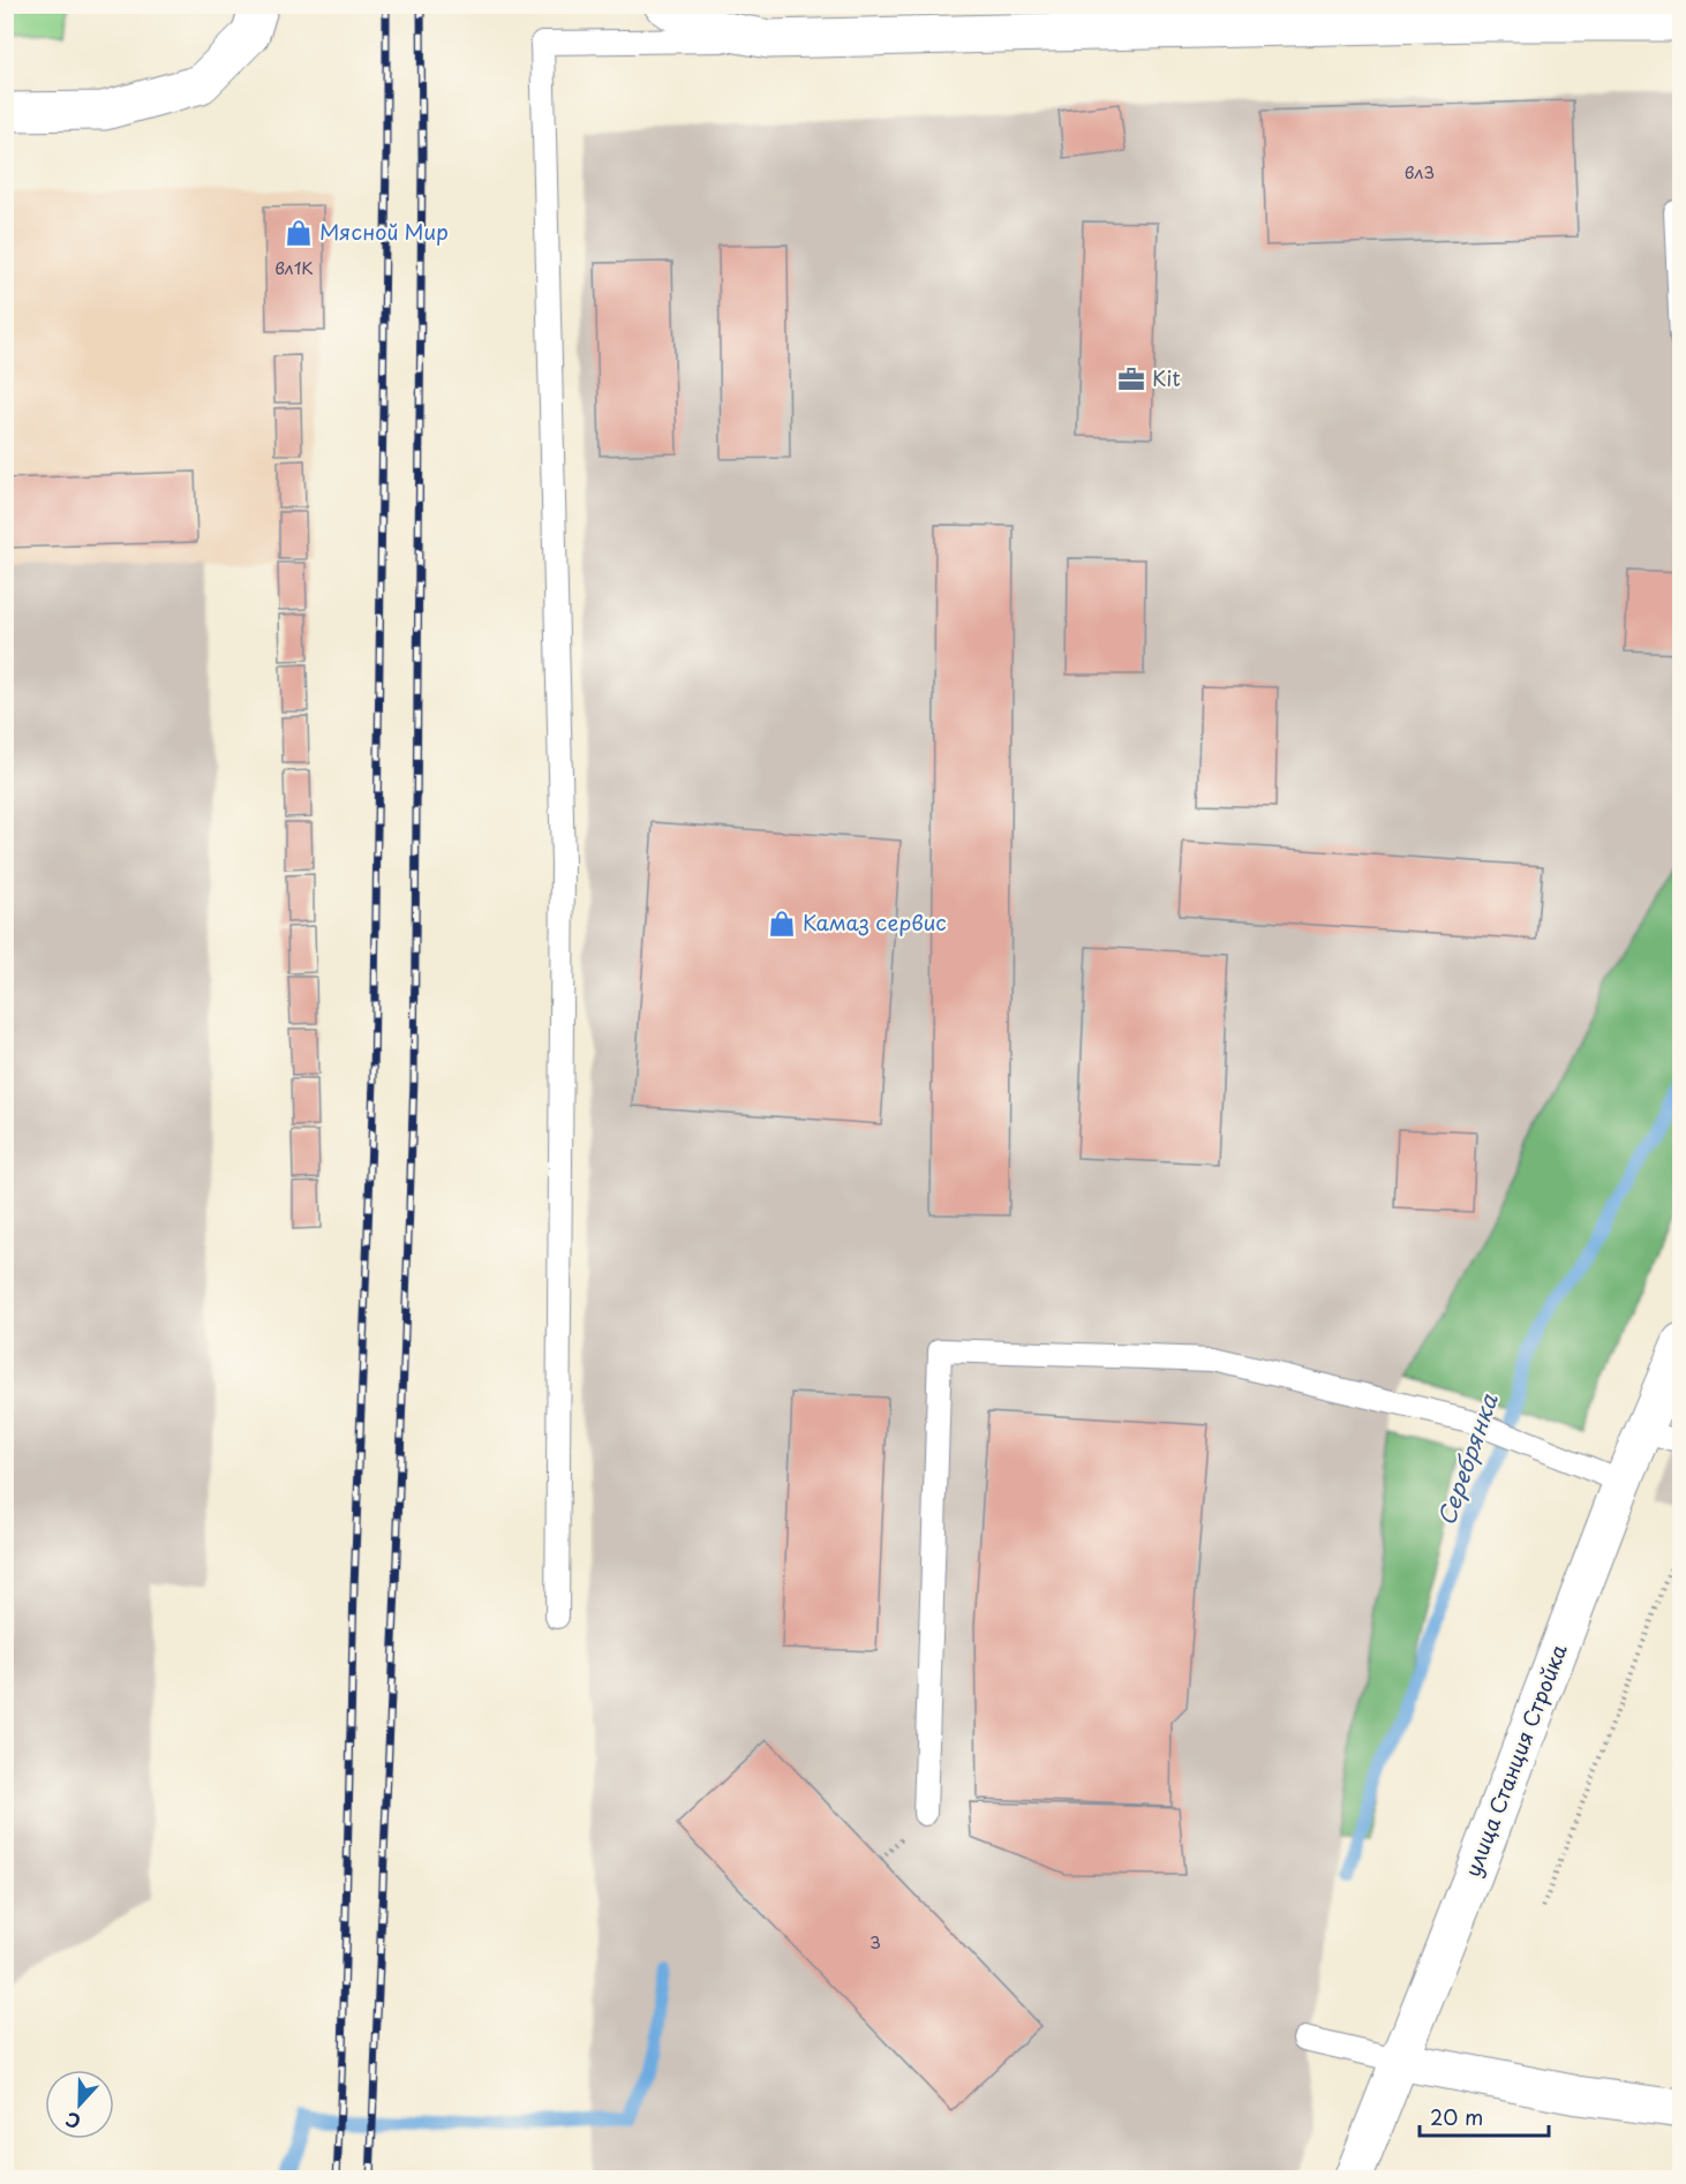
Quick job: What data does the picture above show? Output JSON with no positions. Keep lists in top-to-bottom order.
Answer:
{
  "streets": {
    "street": ["улица Станция Стройка"]
  },
  "water": ["Серебрянка"],
  "places": {
    "shop": ["Мясной Мир", "Камаз сервис"],
    "office": ["Kit"]
  },
  "house_numbers": ["вл3", "вл1К", "3"],
  "scale_bar": "20 m",
  "north": "bottom"
}
